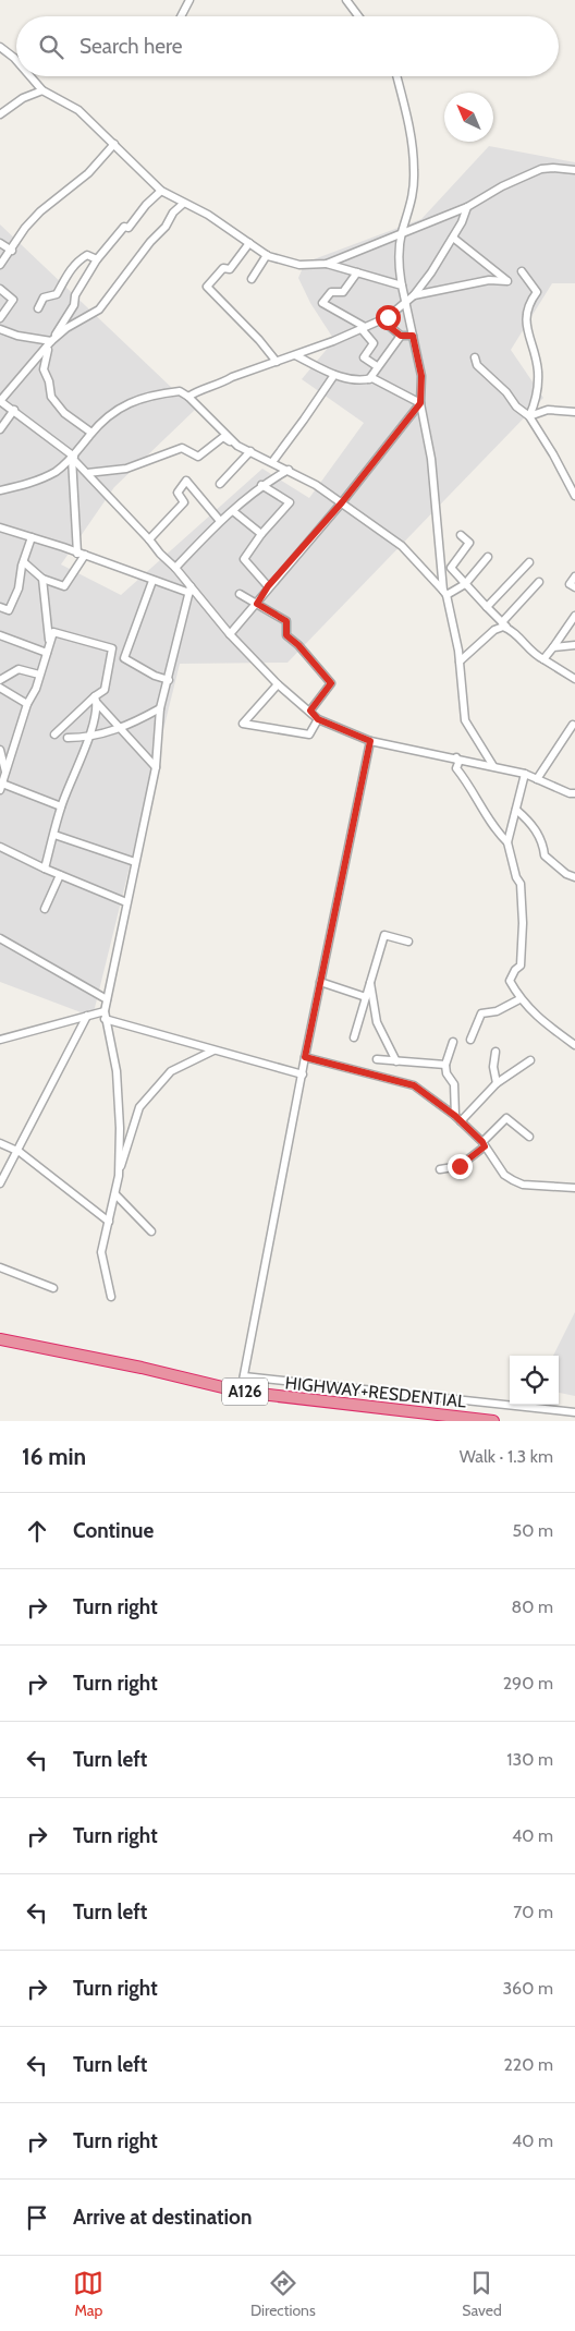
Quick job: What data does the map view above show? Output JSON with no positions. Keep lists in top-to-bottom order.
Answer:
{
  "streets": {
    "highway": ["A126", "HIGHWAY+RESDENTIAL"]
  },
  "north": "top left",
  "page": {
    "search": "Search here",
    "heading": ["16 min", "Walk · 1.3 km"],
    "list": [
      ["Continue", "50 m"],
      ["Turn right", "80 m"],
      ["Turn right", "290 m"],
      ["Turn left", "130 m"],
      ["Turn right", "40 m"],
      ["Turn left", "70 m"],
      ["Turn right", "360 m"],
      ["Turn left", "220 m"],
      ["Turn right", "40 m"],
      "Arrive at destination"
    ],
    "nav": ["Map", "Directions", "Saved"]
  }
}
